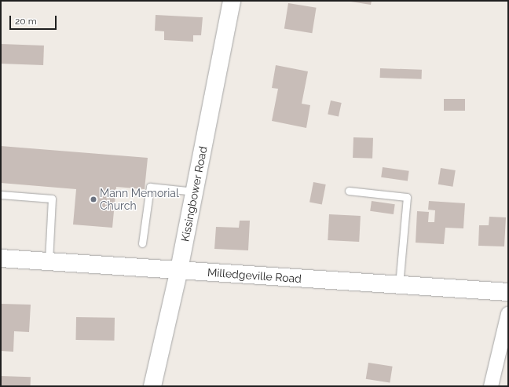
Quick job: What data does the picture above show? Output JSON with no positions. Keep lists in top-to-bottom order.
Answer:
{
  "streets": {
    "street": ["Kissingbower Road", "Milledgeville Road"]
  },
  "crossings": [
    ["Kissingbower Road", "Milledgeville Road"]
  ],
  "places": ["Mann Memorial Church"],
  "scale_bar": "20 m"
}
